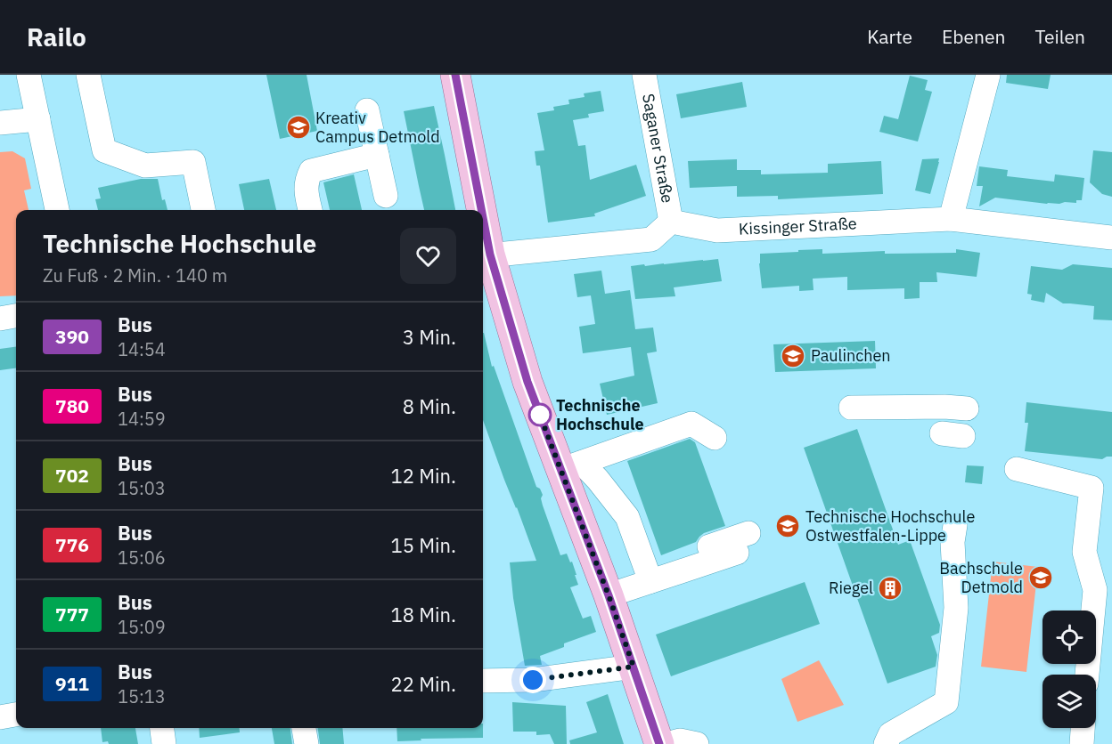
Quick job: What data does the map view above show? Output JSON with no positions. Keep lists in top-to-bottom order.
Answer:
{
  "streets": {
    "street": ["Saganer Straße", "Kissinger Straße"]
  },
  "crossings": [
    ["Saganer Straße", "Kissinger Straße"]
  ],
  "places": {
    "school or university": [
      "Kreativ Campus Detmold",
      "Paulinchen",
      "Technische Hochschule Ostwestfalen-Lippe",
      "Bachschule Detmold"
    ],
    "other": ["Technische Hochschule"],
    "building": ["Riegel"]
  },
  "lines": ["bus line 390"],
  "page": {
    "header": "Railo",
    "nav": ["Karte", "Ebenen", "Teilen"],
    "heading": ["Technische Hochschule", "Zu Fuß · 2 Min. · 140 m"],
    "list": [
      {
        "mark": "390",
        "name": "Bus",
        "note": "14:54",
        "value": "3 Min."
      },
      {
        "mark": "780",
        "name": "Bus",
        "note": "14:59",
        "value": "8 Min."
      },
      {
        "mark": "702",
        "name": "Bus",
        "note": "15:03",
        "value": "12 Min."
      },
      {
        "mark": "776",
        "name": "Bus",
        "note": "15:06",
        "value": "15 Min."
      },
      {
        "mark": "777",
        "name": "Bus",
        "note": "15:09",
        "value": "18 Min."
      },
      {
        "mark": "911",
        "name": "Bus",
        "note": "15:13",
        "value": "22 Min."
      }
    ]
  }
}
